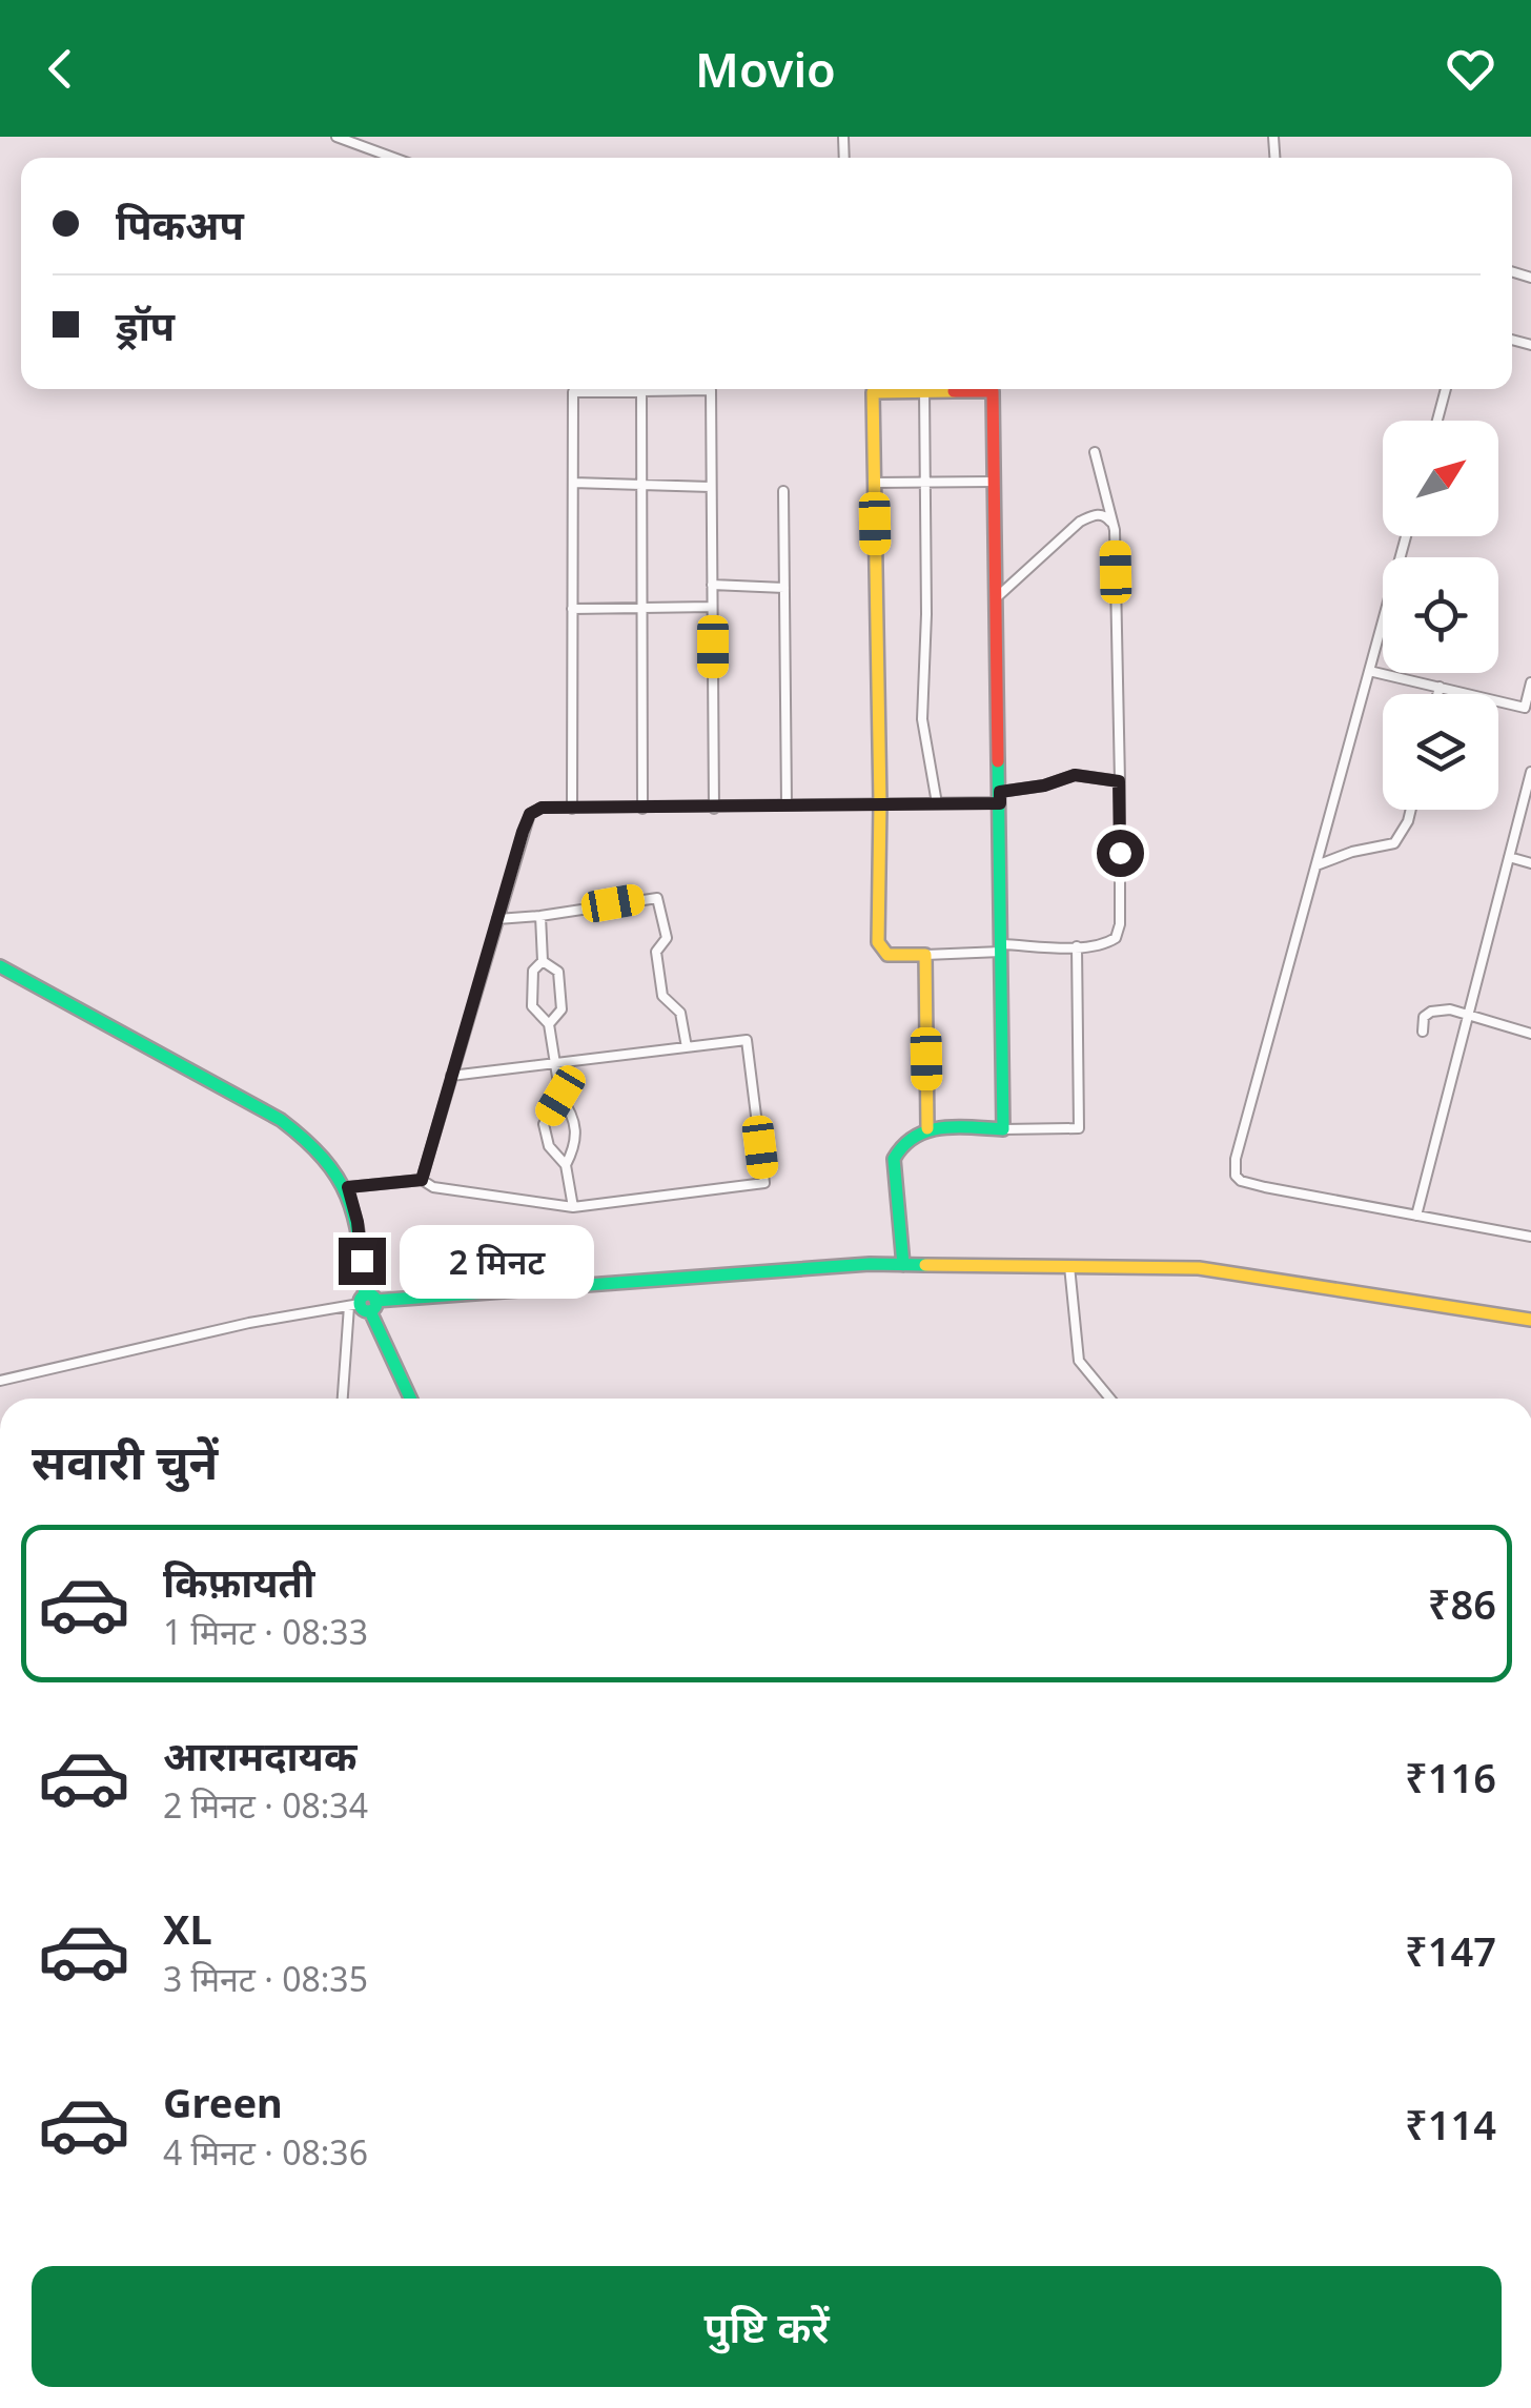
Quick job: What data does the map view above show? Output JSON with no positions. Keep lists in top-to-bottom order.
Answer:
{
  "north": "top right",
  "page": {
    "header": "Movio",
    "banner": ["पिकअप", "ड्रॉप"],
    "bubble": "2 मिनट",
    "heading": "सवारी चुनें",
    "list": [
      {
        "name": "किफ़ायती",
        "note": "1 मिनट · 08:33",
        "value": "₹86"
      },
      {
        "name": "आरामदायक",
        "note": "2 मिनट · 08:34",
        "value": "₹116"
      },
      {
        "name": "XL",
        "note": "3 मिनट · 08:35",
        "value": "₹147"
      },
      {
        "name": "Green",
        "note": "4 मिनट · 08:36",
        "value": "₹114"
      }
    ],
    "buttons": "पुष्टि करें"
  }
}
